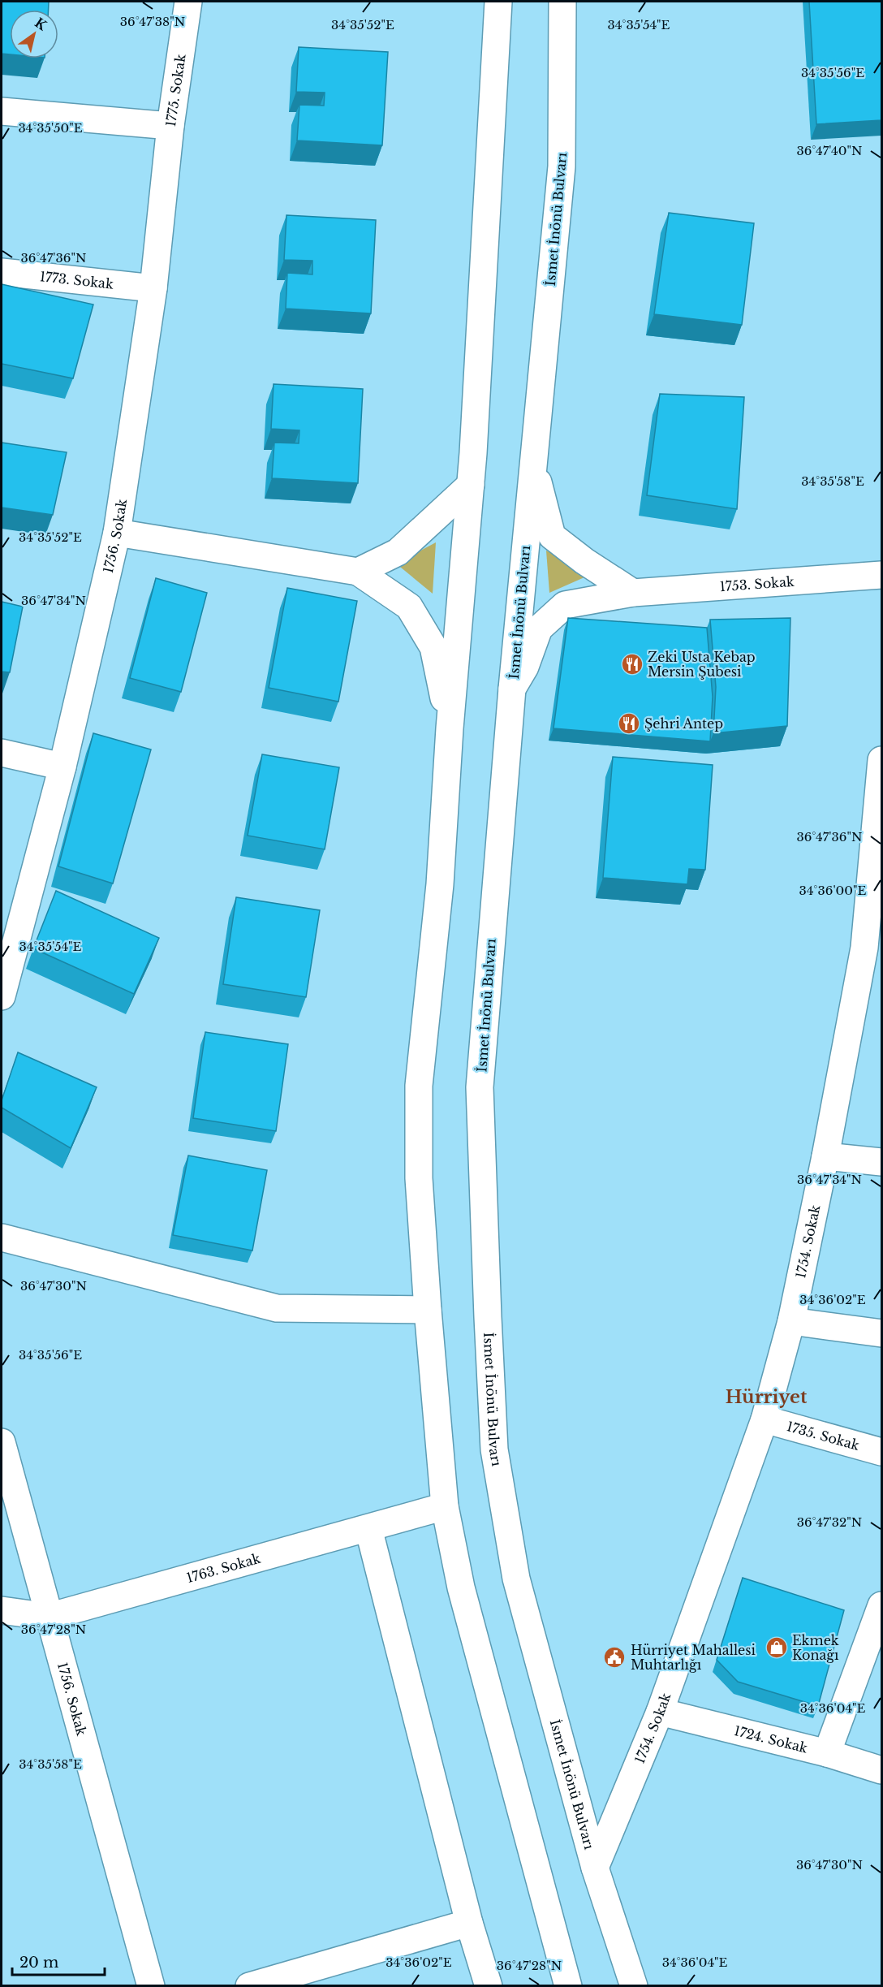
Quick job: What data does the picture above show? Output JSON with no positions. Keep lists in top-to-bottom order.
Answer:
{
  "streets": {
    "street": [
      "1775. Sokak",
      "İsmet İnönü Bulvarı",
      "1773. Sokak",
      "1756. Sokak",
      "1753. Sokak",
      "1754. Sokak",
      "1735. Sokak",
      "1763. Sokak",
      "1724. Sokak"
    ]
  },
  "crossings": [
    ["1775. Sokak", "1756. Sokak"],
    ["İsmet İnönü Bulvarı", "1753. Sokak"],
    ["İsmet İnönü Bulvarı", "1754. Sokak"],
    ["1773. Sokak", "1756. Sokak"],
    ["1756. Sokak", "1763. Sokak"],
    ["1754. Sokak", "1735. Sokak"],
    ["1754. Sokak", "1724. Sokak"]
  ],
  "districts": ["Hürriyet"],
  "places": {
    "restaurant": ["Zeki Usta Kebap Mersin Şubesi", "Şehri Antep"],
    "shop": ["Ekmek Konağı"],
    "public building": ["Hürriyet Mahallesi Muhtarlığı"]
  },
  "scale_bar": "20 m",
  "north": "top right",
  "coordinates": [
    "36°47'38\"N",
    "34°35'52\"E",
    "34°35'54\"E",
    "34°35'56\"E",
    "34°35'50\"E",
    "36°47'40\"N",
    "36°47'36\"N",
    "34°35'58\"E",
    "36°47'34\"N",
    "34°36'00\"E",
    "36°47'30\"N",
    "34°36'02\"E",
    "36°47'32\"N",
    "36°47'28\"N",
    "34°36'04\"E"
  ]
}
